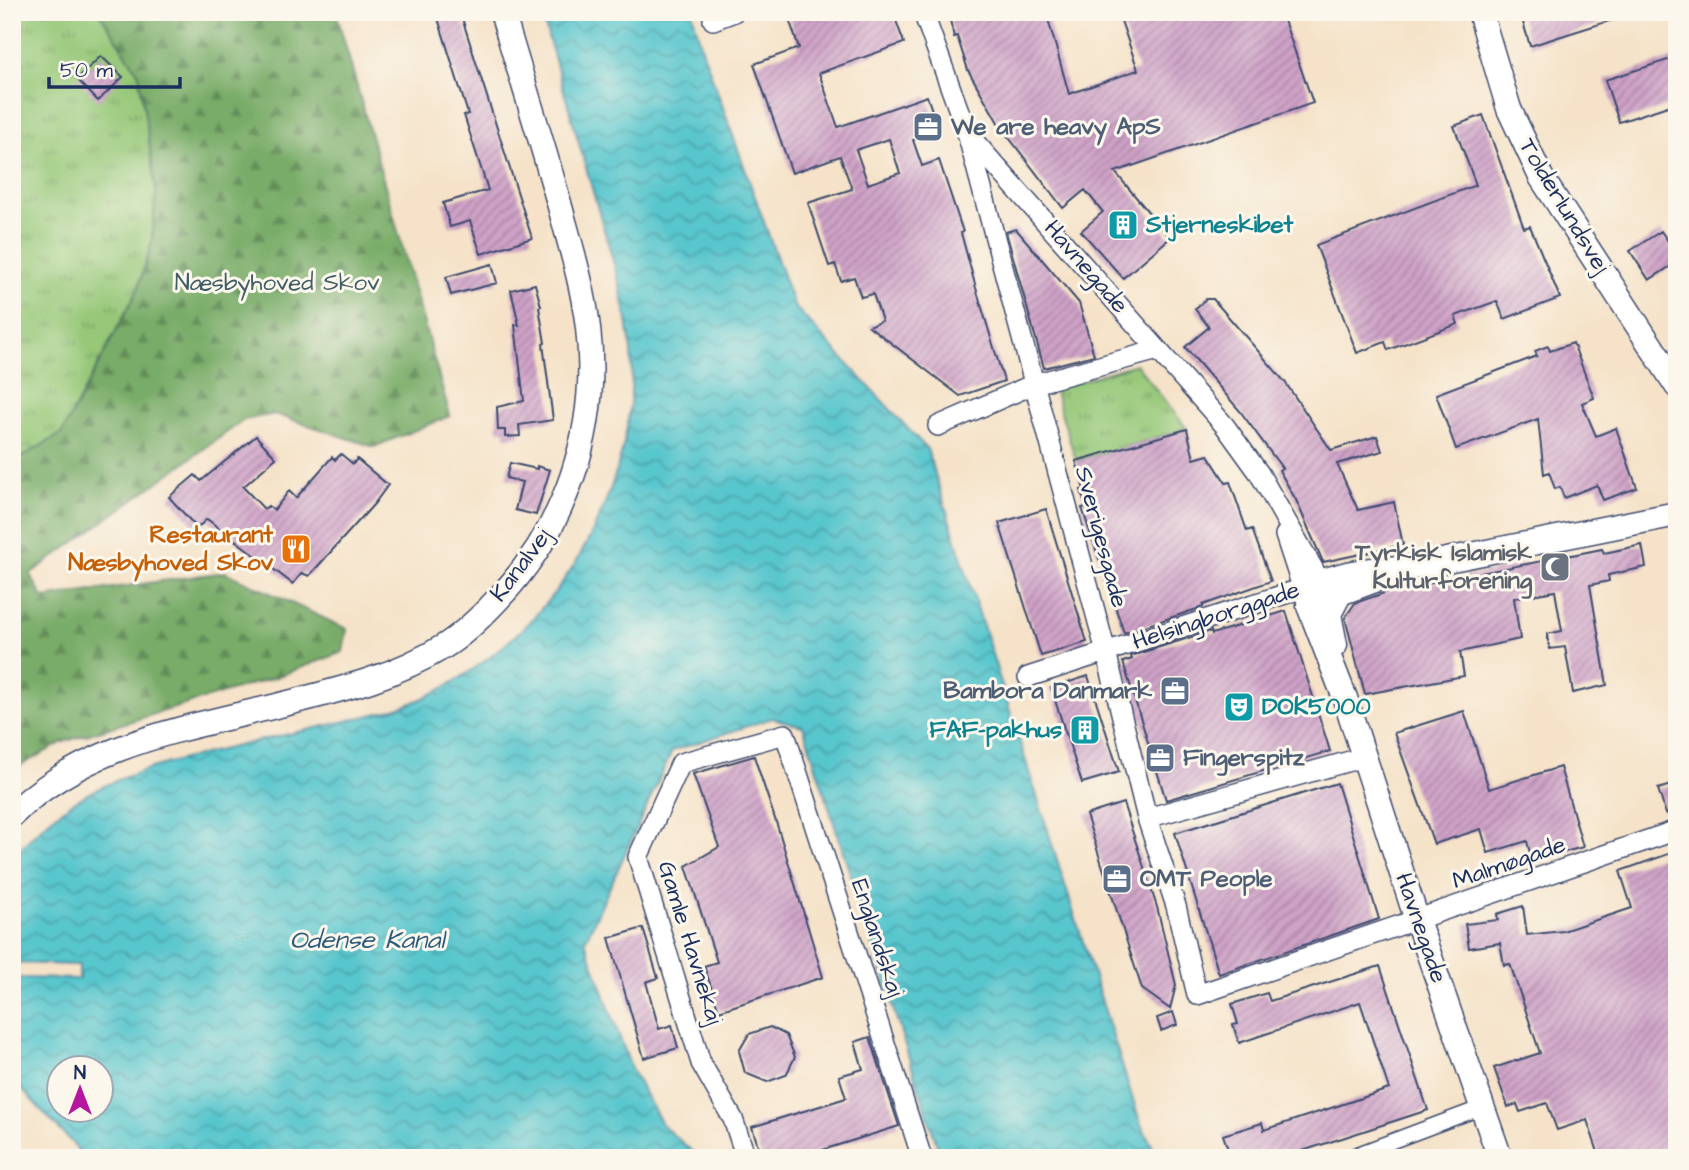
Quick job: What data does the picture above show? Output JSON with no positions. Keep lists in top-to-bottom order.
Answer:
{
  "streets": {
    "street": [
      "Tolderlundsvej",
      "Havnegade",
      "Sverigesgade",
      "Kanalvej",
      "Helsingborggade",
      "Malmøgade",
      "Englandskaj",
      "Gamle Havnekaj"
    ]
  },
  "crossings": [
    ["Havnegade", "Sverigesgade"],
    ["Havnegade", "Helsingborggade"],
    ["Havnegade", "Malmøgade"],
    ["Sverigesgade", "Helsingborggade"],
    ["Sverigesgade", "Malmøgade"],
    ["Englandskaj", "Gamle Havnekaj"]
  ],
  "water": ["Odense Kanal"],
  "parks": ["Næsbyhoved Skov"],
  "places": {
    "office": [
      "We are heavy ApS",
      "Bambora Danmark",
      "Fingerspitz",
      "OMT People"
    ],
    "building": ["Stjerneskibet", "FAF-pakhus"],
    "restaurant": ["Restaurant Næsbyhoved Skov"],
    "mosque": ["Tyrkisk Islamisk Kulturforening"],
    "theatre": ["DOK5000"]
  },
  "scale_bar": "50 m",
  "north": "top"
}
